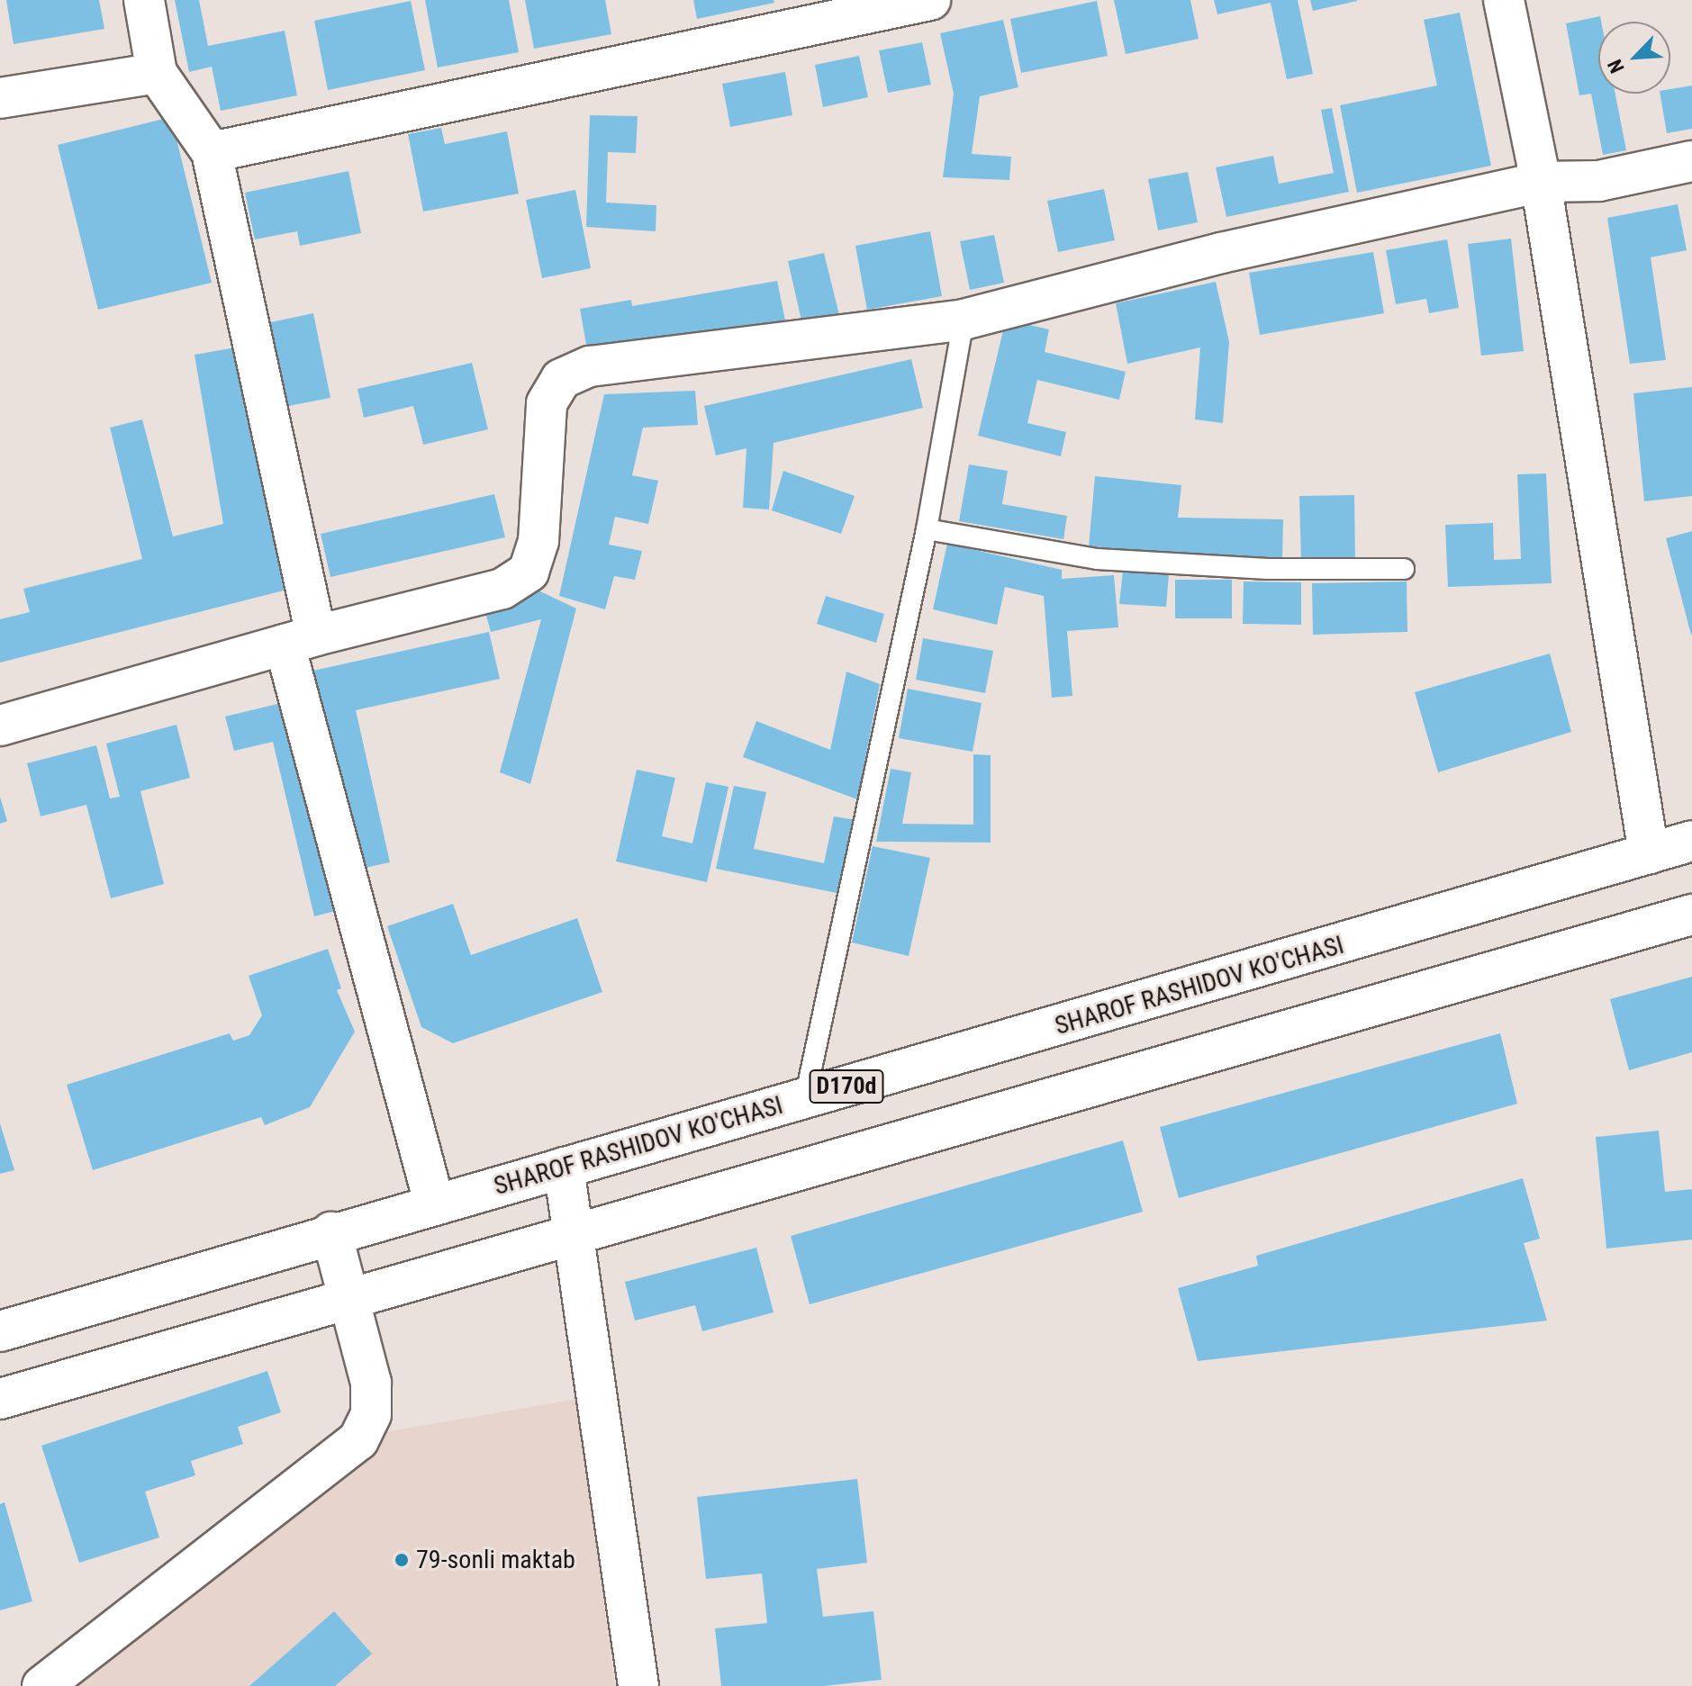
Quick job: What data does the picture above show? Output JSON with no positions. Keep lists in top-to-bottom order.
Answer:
{
  "streets": {
    "street": ["SHAROF RASHIDOV KO'CHASI", "D170d"]
  },
  "places": ["79-sonli maktab"],
  "north": "bottom left"
}
